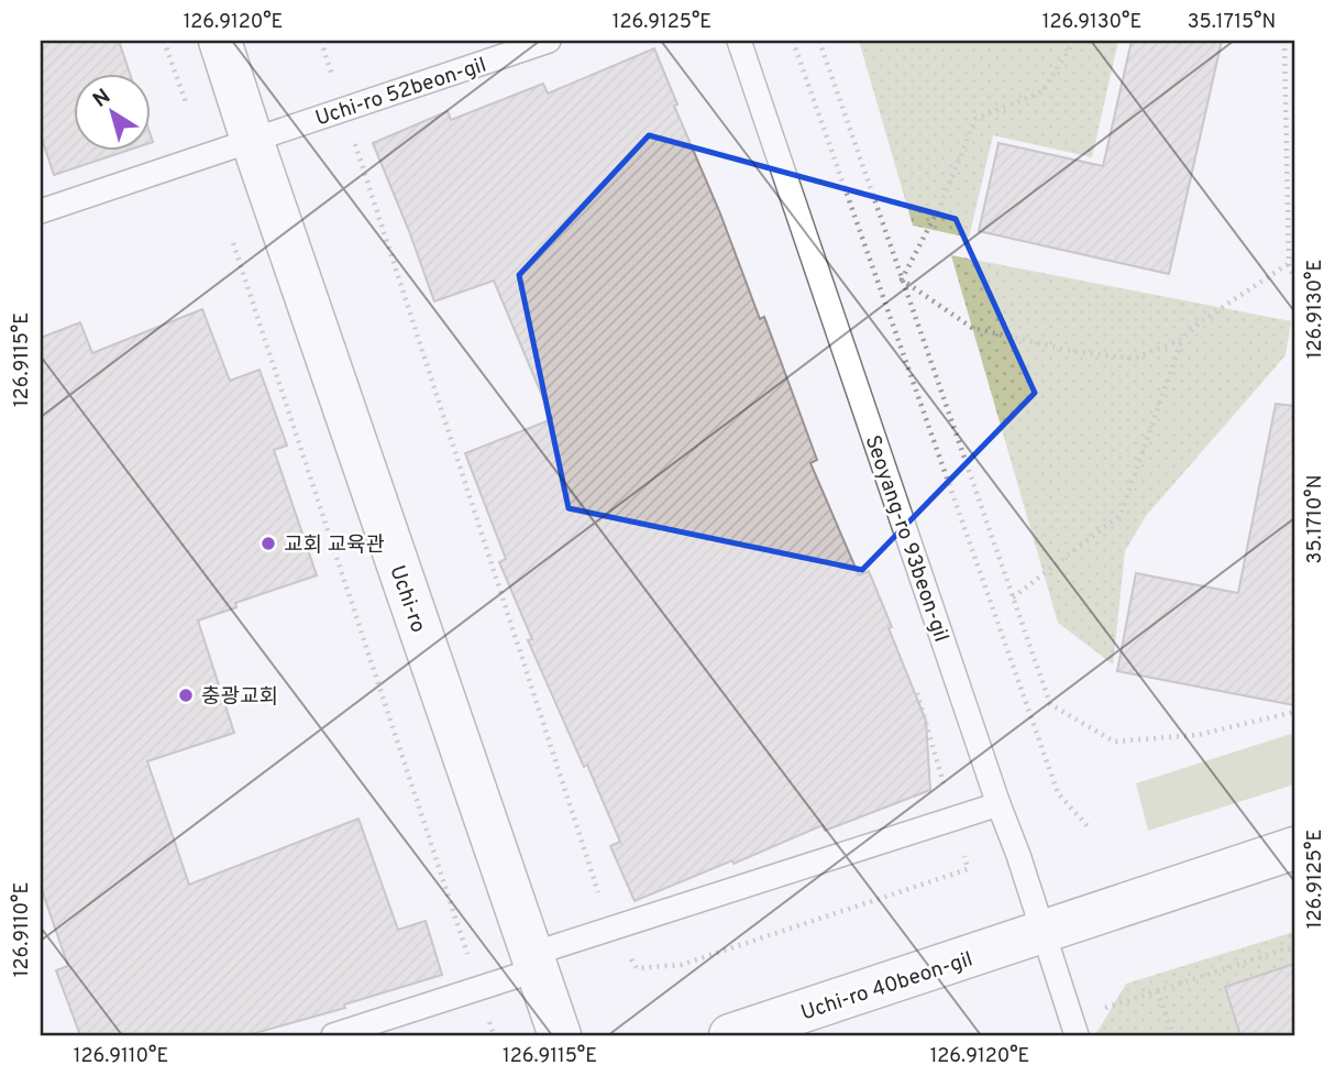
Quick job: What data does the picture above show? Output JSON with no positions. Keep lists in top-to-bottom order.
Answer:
{
  "streets": {
    "main road": ["Uchi-ro", "Uchi-ro 40beon-gil"],
    "lane": ["Uchi-ro 52beon-gil", "Seoyang-ro 93beon-gil"]
  },
  "crossings": [
    ["Uchi-ro 52beon-gil", "Uchi-ro"],
    ["Seoyang-ro 93beon-gil", "Uchi-ro 40beon-gil"]
  ],
  "places": ["교회 교육관", "충광교회"],
  "north": "top left",
  "coordinates": [
    "126.9120°E",
    "126.9125°E",
    "126.9130°E",
    "35.1715°N",
    "126.9115°E",
    "35.1710°N",
    "126.9110°E"
  ]
}
